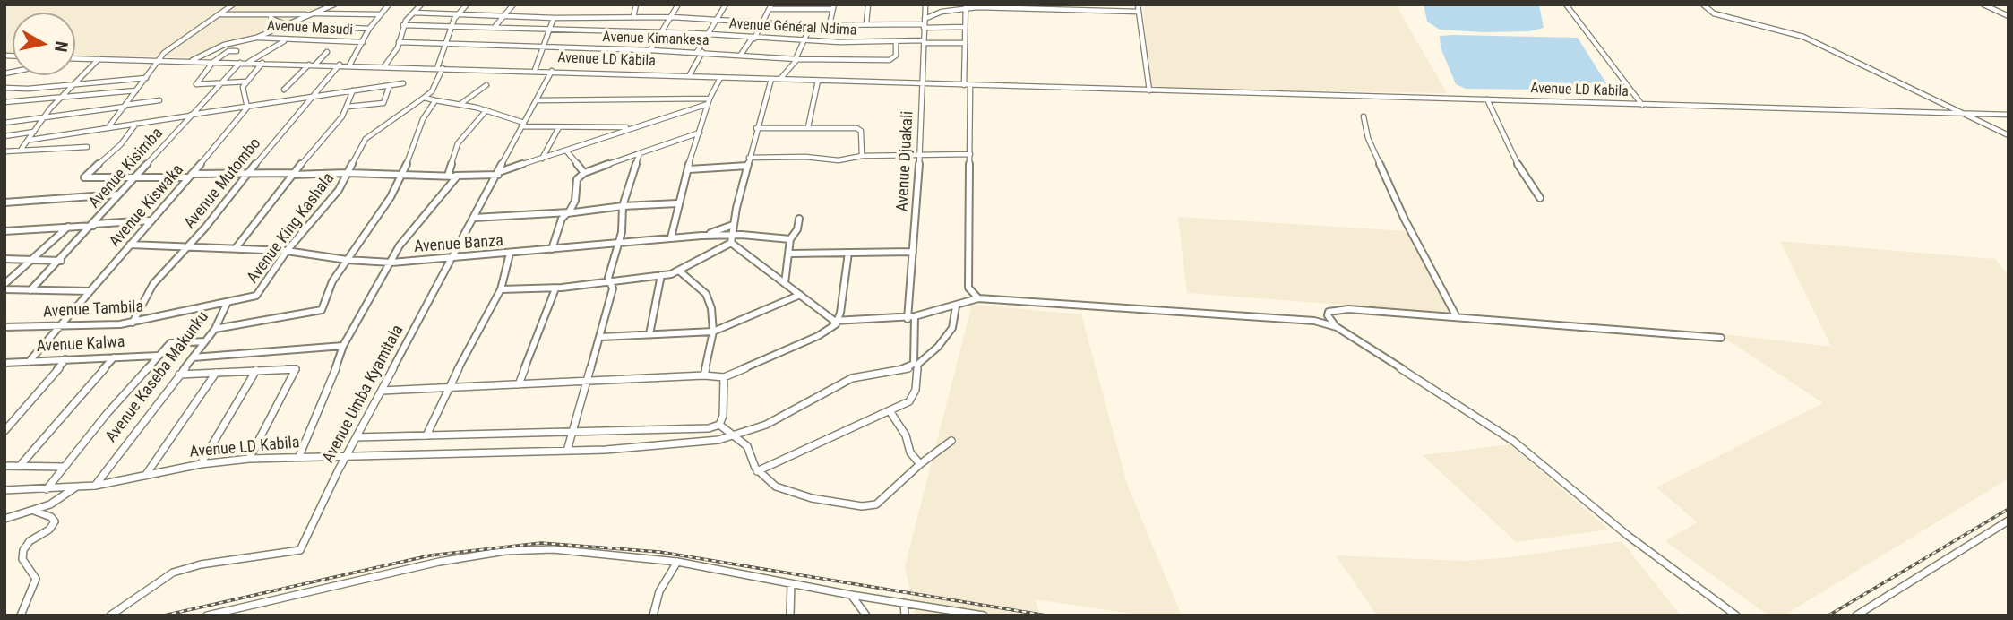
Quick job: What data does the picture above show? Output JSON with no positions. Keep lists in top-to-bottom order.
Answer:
{
  "streets": {
    "street": [
      "Avenue Général Ndima",
      "Avenue Masudi",
      "Avenue Kimankesa",
      "Avenue LD Kabila",
      "Avenue Djuakali",
      "Avenue Kisimba",
      "Avenue Mutombo",
      "Avenue Kiswaka",
      "Avenue King Kashala",
      "Avenue Banza",
      "Avenue Tambila",
      "Avenue Kalwa",
      "Avenue Kaseba Makunku",
      "Avenue Umba Kyamitala"
    ]
  },
  "crossings": [
    ["Avenue Général Ndima", "Avenue Kimankesa"],
    ["Avenue Général Ndima", "Avenue Djuakali"],
    ["Avenue LD Kabila", "Avenue Djuakali"],
    ["Avenue LD Kabila", "Avenue Kisimba"],
    ["Avenue LD Kabila", "Avenue Mutombo"],
    ["Avenue LD Kabila", "Avenue Kaseba Makunku"],
    ["Avenue LD Kabila", "Avenue Umba Kyamitala"],
    ["Avenue Mutombo", "Avenue Banza"],
    ["Avenue Mutombo", "Avenue Tambila"],
    ["Avenue Kiswaka", "Avenue Banza"],
    ["Avenue Kiswaka", "Avenue Tambila"],
    ["Avenue Kiswaka", "Avenue Kalwa"],
    ["Avenue King Kashala", "Avenue Banza"],
    ["Avenue King Kashala", "Avenue Tambila"],
    ["Avenue Banza", "Avenue Umba Kyamitala"],
    ["Avenue Tambila", "Avenue Kaseba Makunku"]
  ],
  "north": "right"
}
